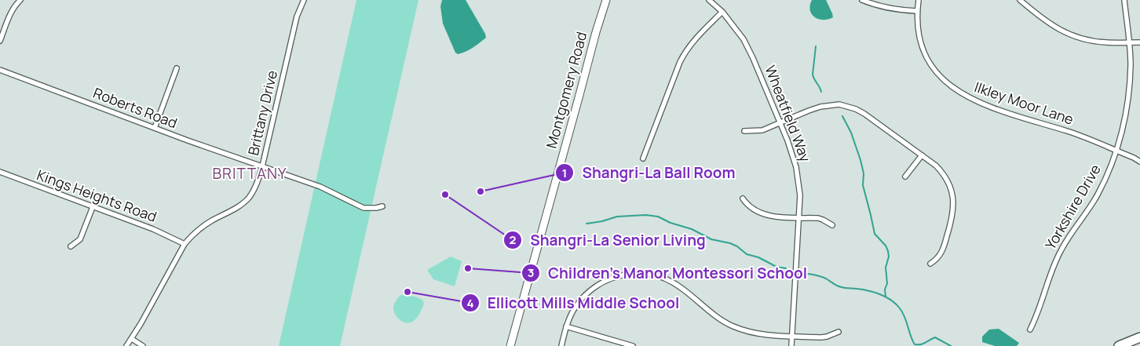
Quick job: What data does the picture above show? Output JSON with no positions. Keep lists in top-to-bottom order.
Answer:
{
  "streets": {
    "main road": ["Montgomery Road"],
    "street": [
      "Ilkley Moor Lane",
      "Roberts Road",
      "Brittany Drive",
      "Wheatfield Way",
      "Kings Heights Road",
      "Yorkshire Drive"
    ]
  },
  "crossings": [
    ["Ilkley Moor Lane", "Yorkshire Drive"],
    ["Roberts Road", "Brittany Drive"],
    ["Brittany Drive", "Kings Heights Road"]
  ],
  "districts": ["BRITTANY"],
  "places": [
    "Shangri-La Ball Room",
    "Shangri-La Senior Living",
    "Children's Manor Montessori School",
    "Ellicott Mills Middle School"
  ]
}
